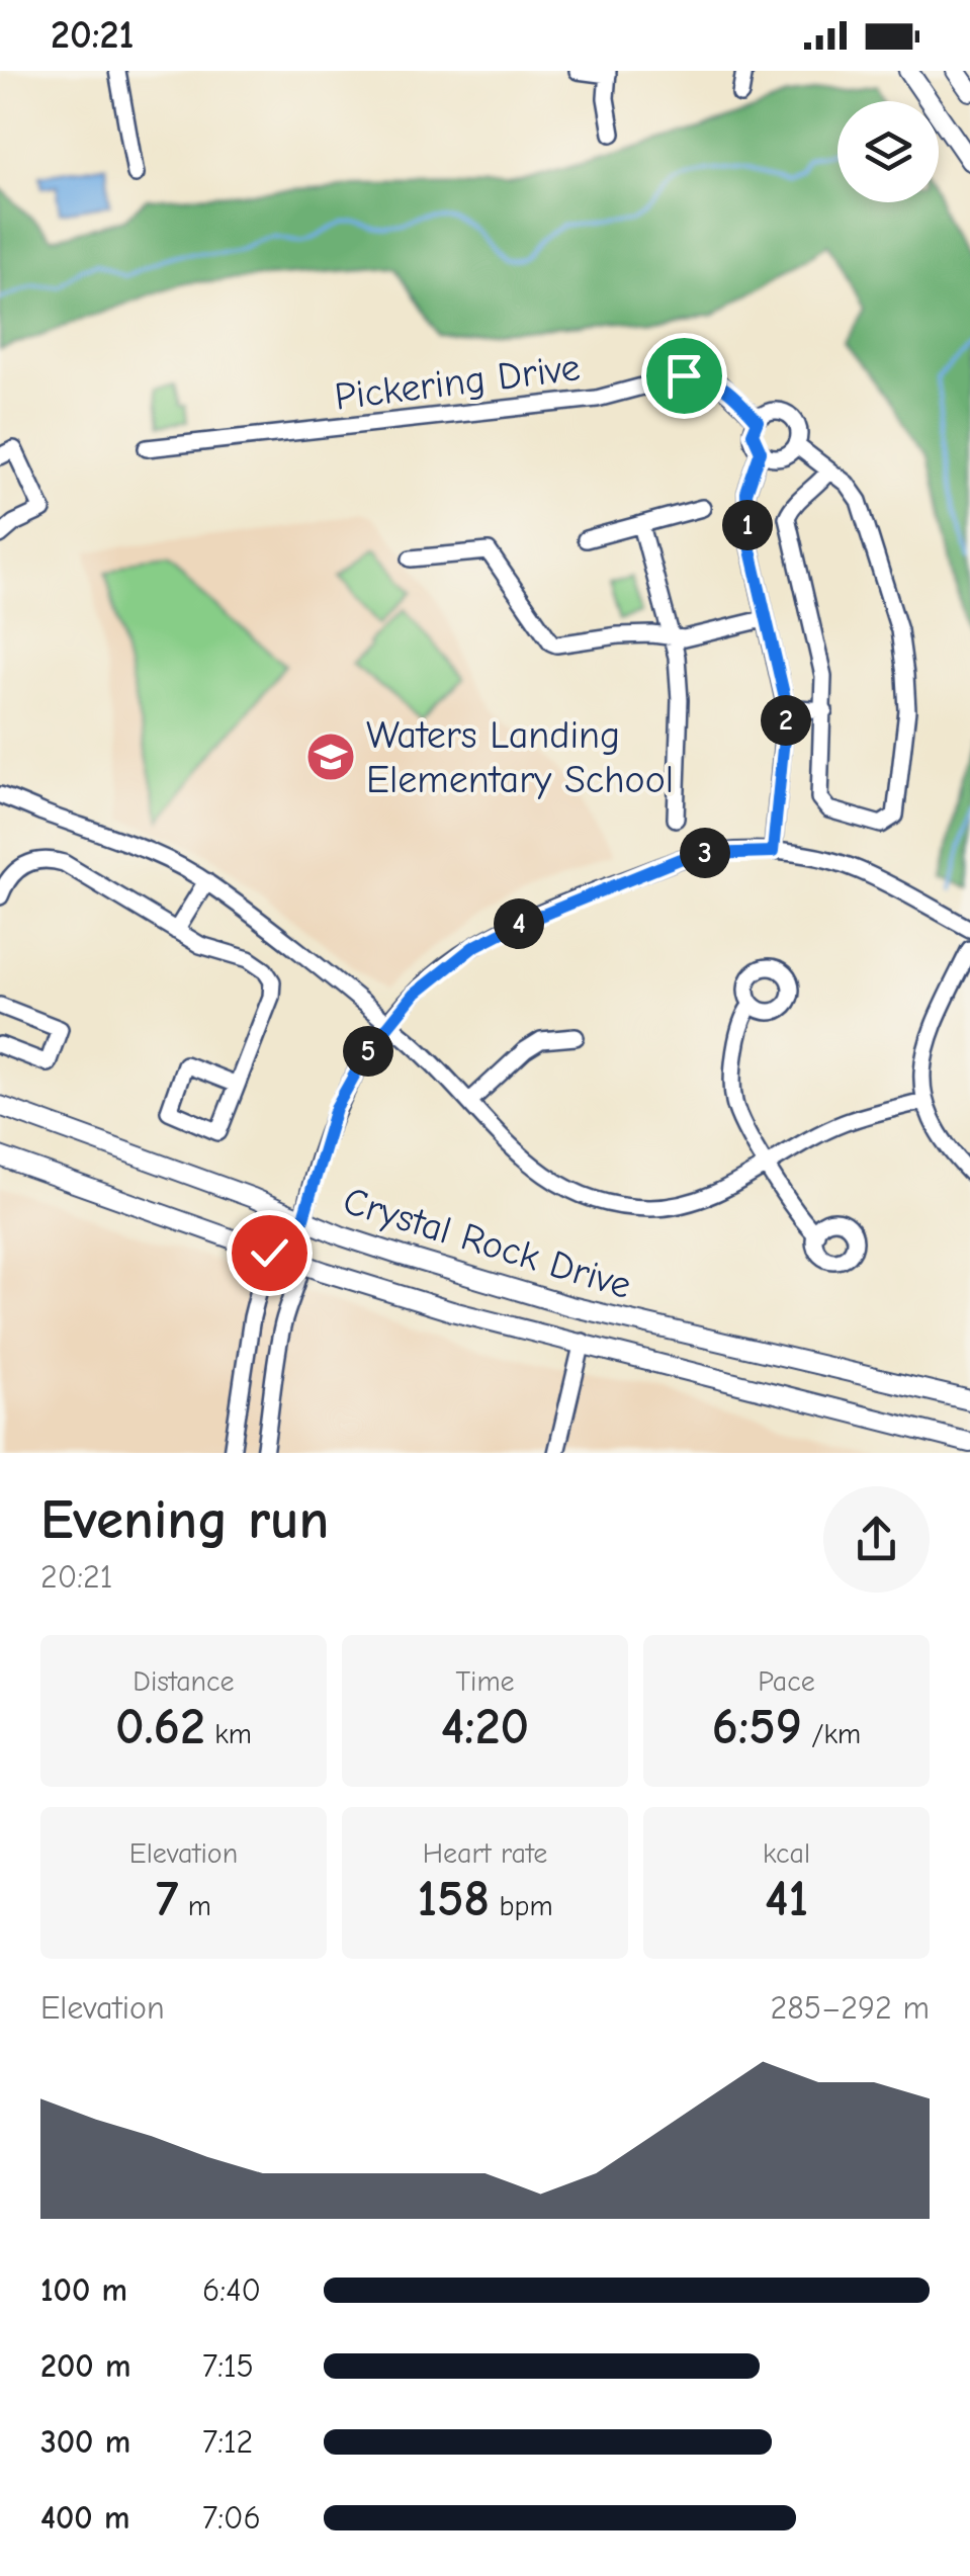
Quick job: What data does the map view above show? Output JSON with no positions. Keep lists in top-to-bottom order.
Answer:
{
  "streets": {
    "main road": ["Crystal Rock Drive"],
    "street": ["Pickering Drive"]
  },
  "places": {
    "school or university": ["Waters Landing Elementary School"]
  },
  "page": {
    "status": "20:21",
    "pins": [
      "1",
      "2",
      "3",
      "4",
      "5"
    ],
    "heading": ["Evening run", "20:21"],
    "stats": [
      ["Distance", "0.62 km"],
      ["Time", "4:20"],
      ["Pace", "6:59 /km"],
      ["Elevation", "7 m"],
      ["Heart rate", "158 bpm"],
      ["kcal", "41"]
    ],
    "chart": ["Elevation", "285–292 m"],
    "list": [
      {
        "name": "100 m",
        "note": "6:40"
      },
      {
        "name": "200 m",
        "note": "7:15"
      },
      {
        "name": "300 m",
        "note": "7:12"
      },
      {
        "name": "400 m",
        "note": "7:06"
      }
    ]
  }
}
